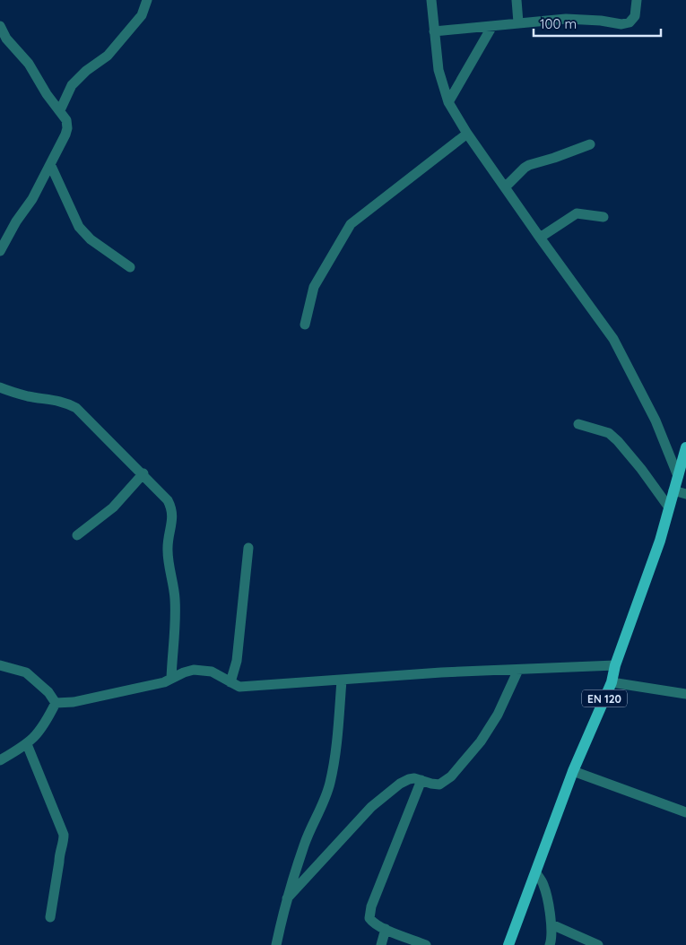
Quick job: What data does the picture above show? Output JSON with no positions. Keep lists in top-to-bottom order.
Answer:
{
  "streets": {
    "main road": ["EN 120"]
  },
  "scale_bar": "100 m"
}
